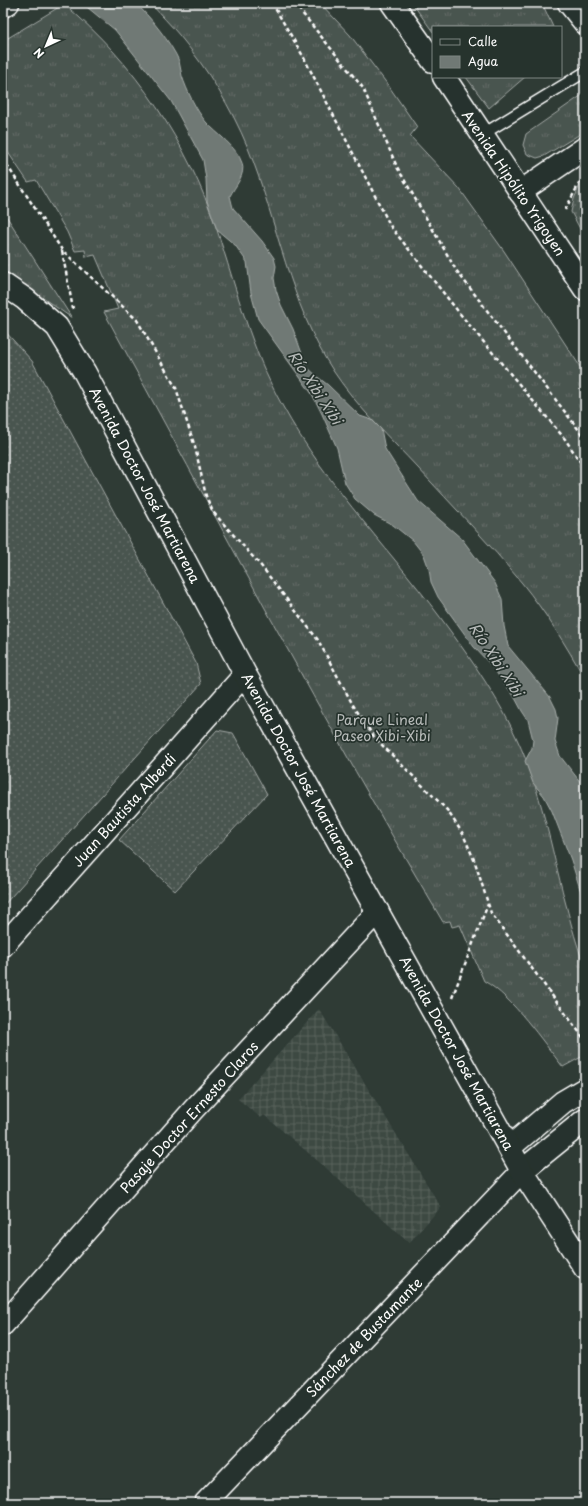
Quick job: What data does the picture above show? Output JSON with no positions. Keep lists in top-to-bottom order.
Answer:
{
  "streets": {
    "main road": ["Avenida Hipólito Yrigoyen", "Avenida Doctor José Martiarena"],
    "street": ["Juan Bautista Alberdi", "Pasaje Doctor Ernesto Claros", "Sánchez de Bustamante"]
  },
  "crossings": [
    ["Avenida Doctor José Martiarena", "Juan Bautista Alberdi"],
    ["Avenida Doctor José Martiarena", "Pasaje Doctor Ernesto Claros"],
    ["Avenida Doctor José Martiarena", "Sánchez de Bustamante"]
  ],
  "water": ["Río Xibi Xibi"],
  "parks": ["Parque Lineal Paseo Xibi-Xibi"],
  "legend": ["Calle", "Agua"],
  "north": "bottom left"
}
